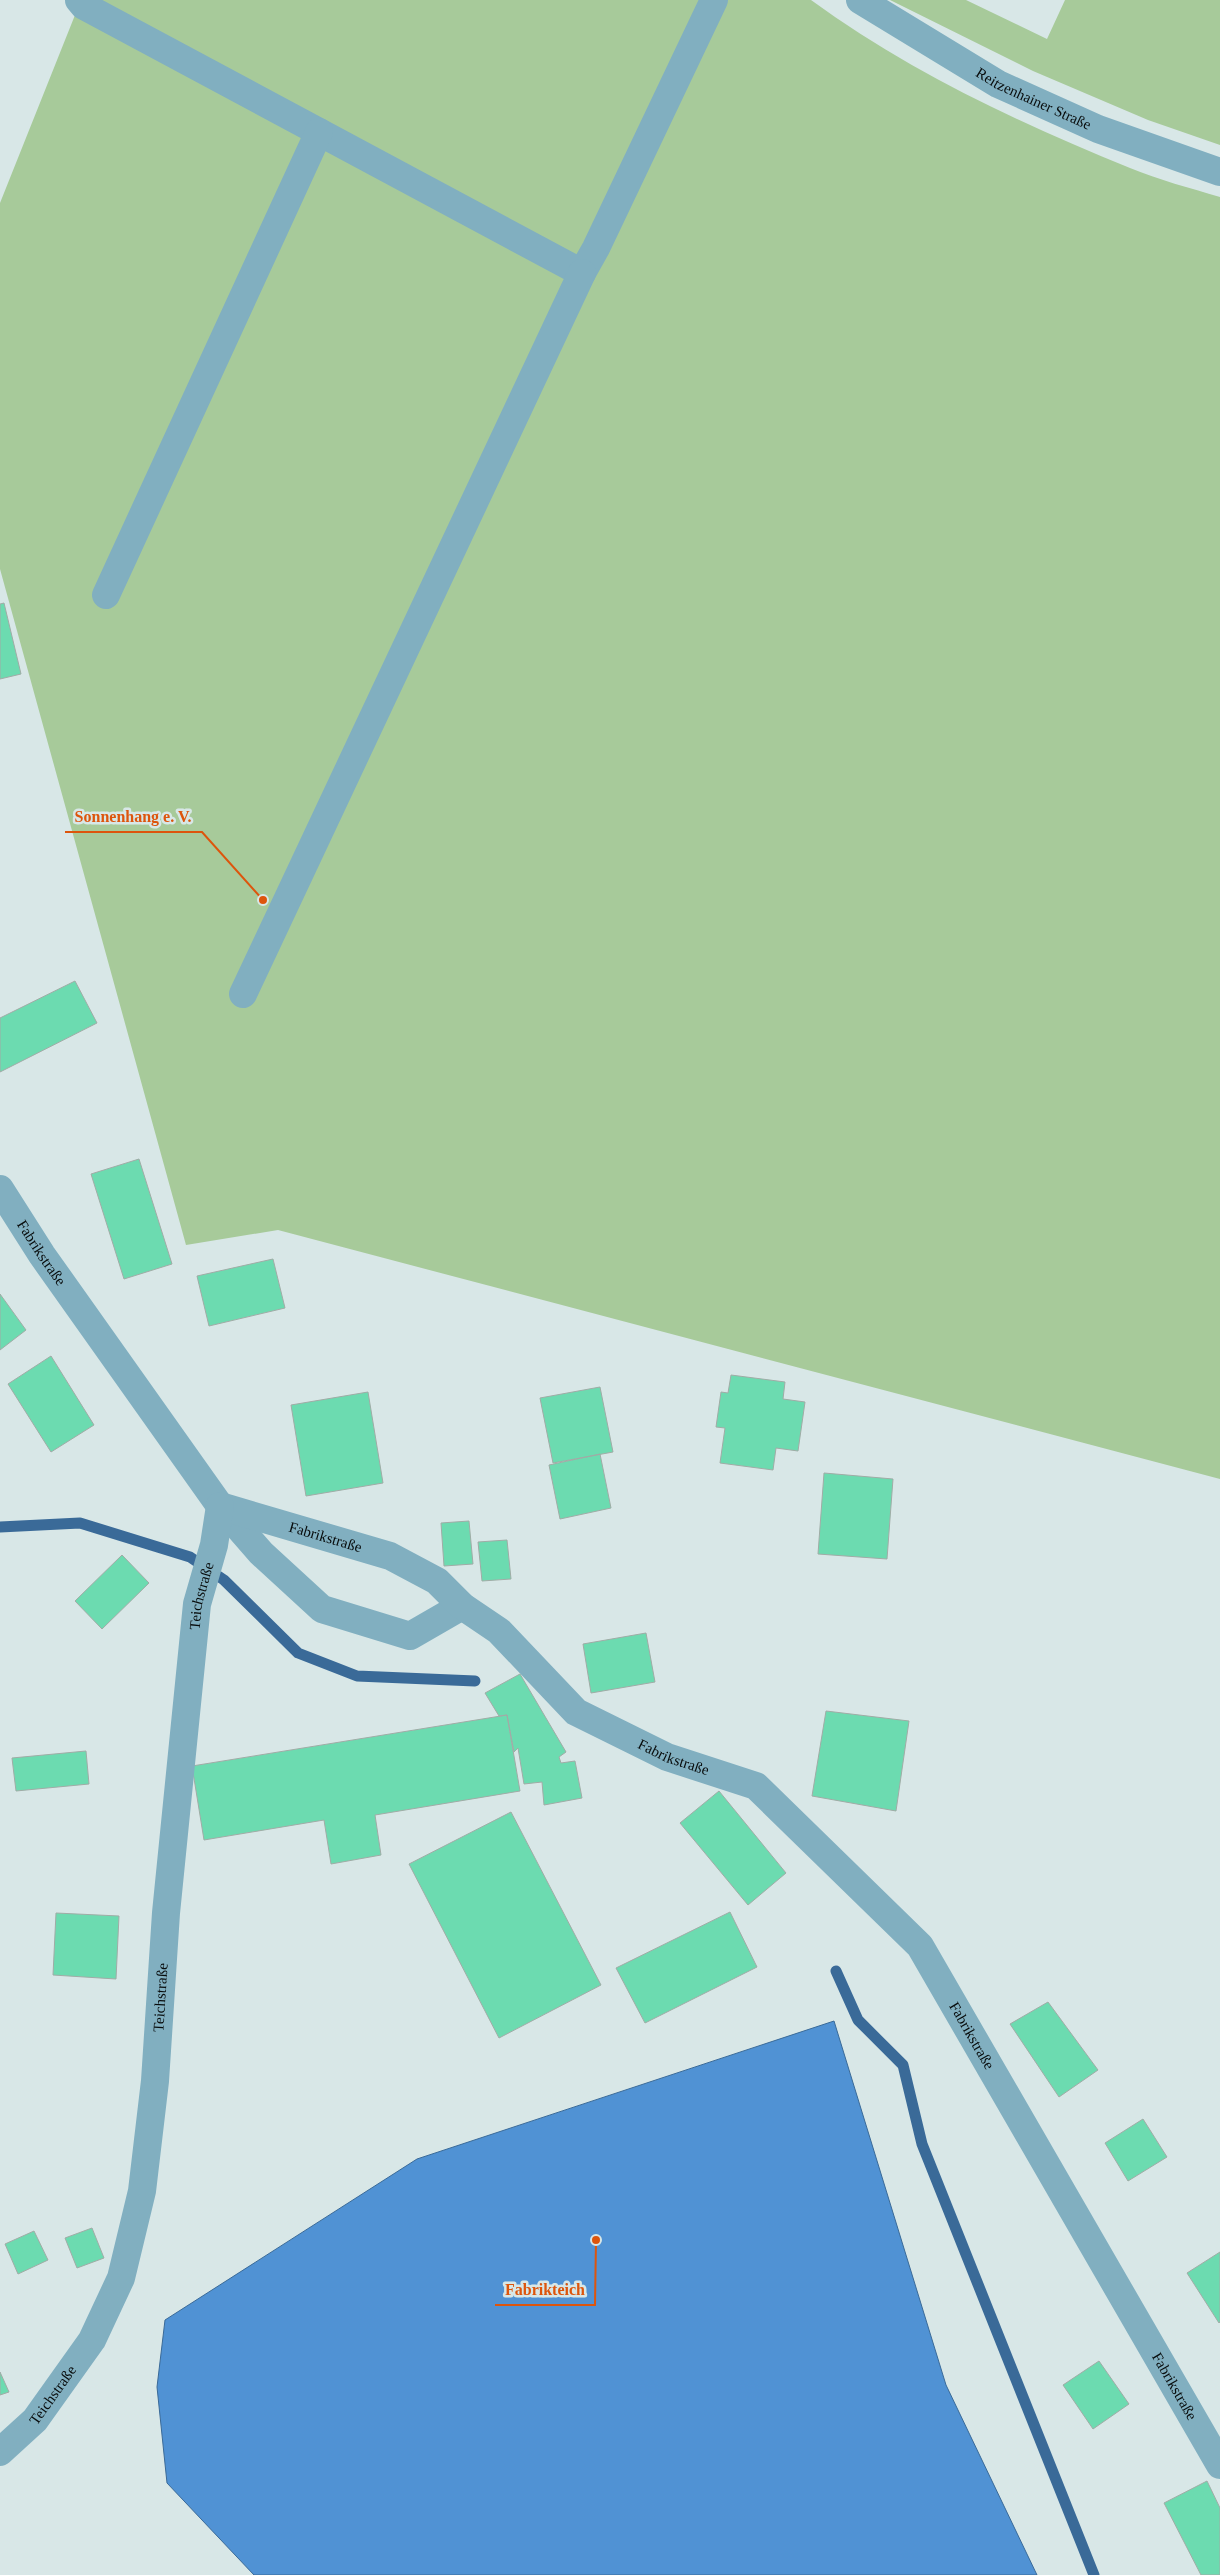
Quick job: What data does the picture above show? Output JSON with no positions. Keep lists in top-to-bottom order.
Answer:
{
  "streets": {
    "street": ["Reitzenhainer Straße", "Fabrikstraße", "Teichstraße"]
  },
  "crossings": [
    ["Fabrikstraße", "Teichstraße"]
  ],
  "places": ["Sonnenhang e. V.", "Fabrikteich"]
}
